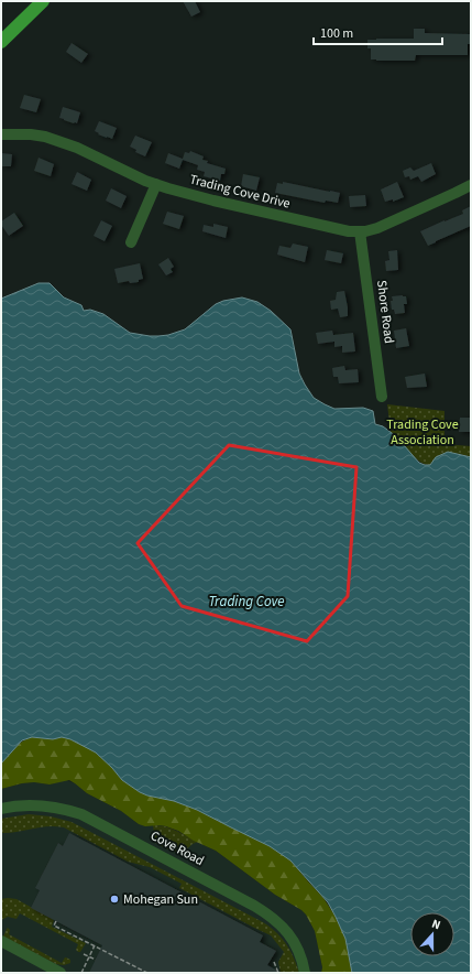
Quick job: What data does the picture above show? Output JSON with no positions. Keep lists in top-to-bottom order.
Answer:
{
  "streets": {
    "street": ["Trading Cove Drive", "Shore Road", "Cove Road"]
  },
  "crossings": [
    ["Trading Cove Drive", "Shore Road"]
  ],
  "water": ["Trading Cove"],
  "parks": ["Trading Cove Association"],
  "places": ["Mohegan Sun"],
  "scale_bar": "100 m",
  "north": "top"
}
